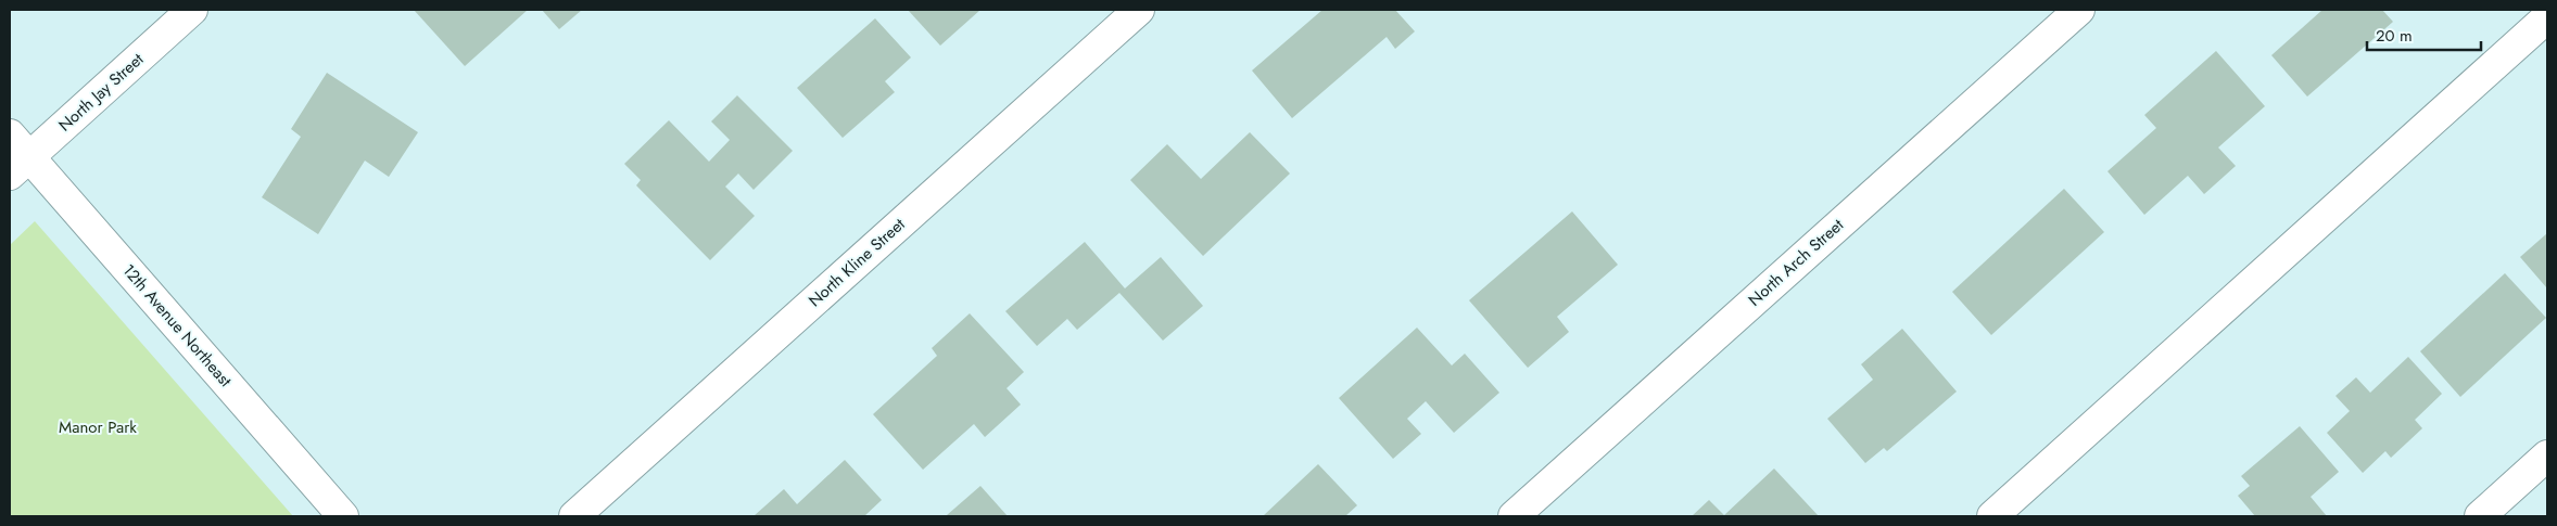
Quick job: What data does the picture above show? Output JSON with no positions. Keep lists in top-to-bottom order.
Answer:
{
  "streets": {
    "street": [
      "North Jay Street",
      "North Kline Street",
      "North Arch Street",
      "12th Avenue Northeast"
    ]
  },
  "crossings": [
    ["North Jay Street", "12th Avenue Northeast"]
  ],
  "parks": ["Manor Park"],
  "scale_bar": "20 m"
}
